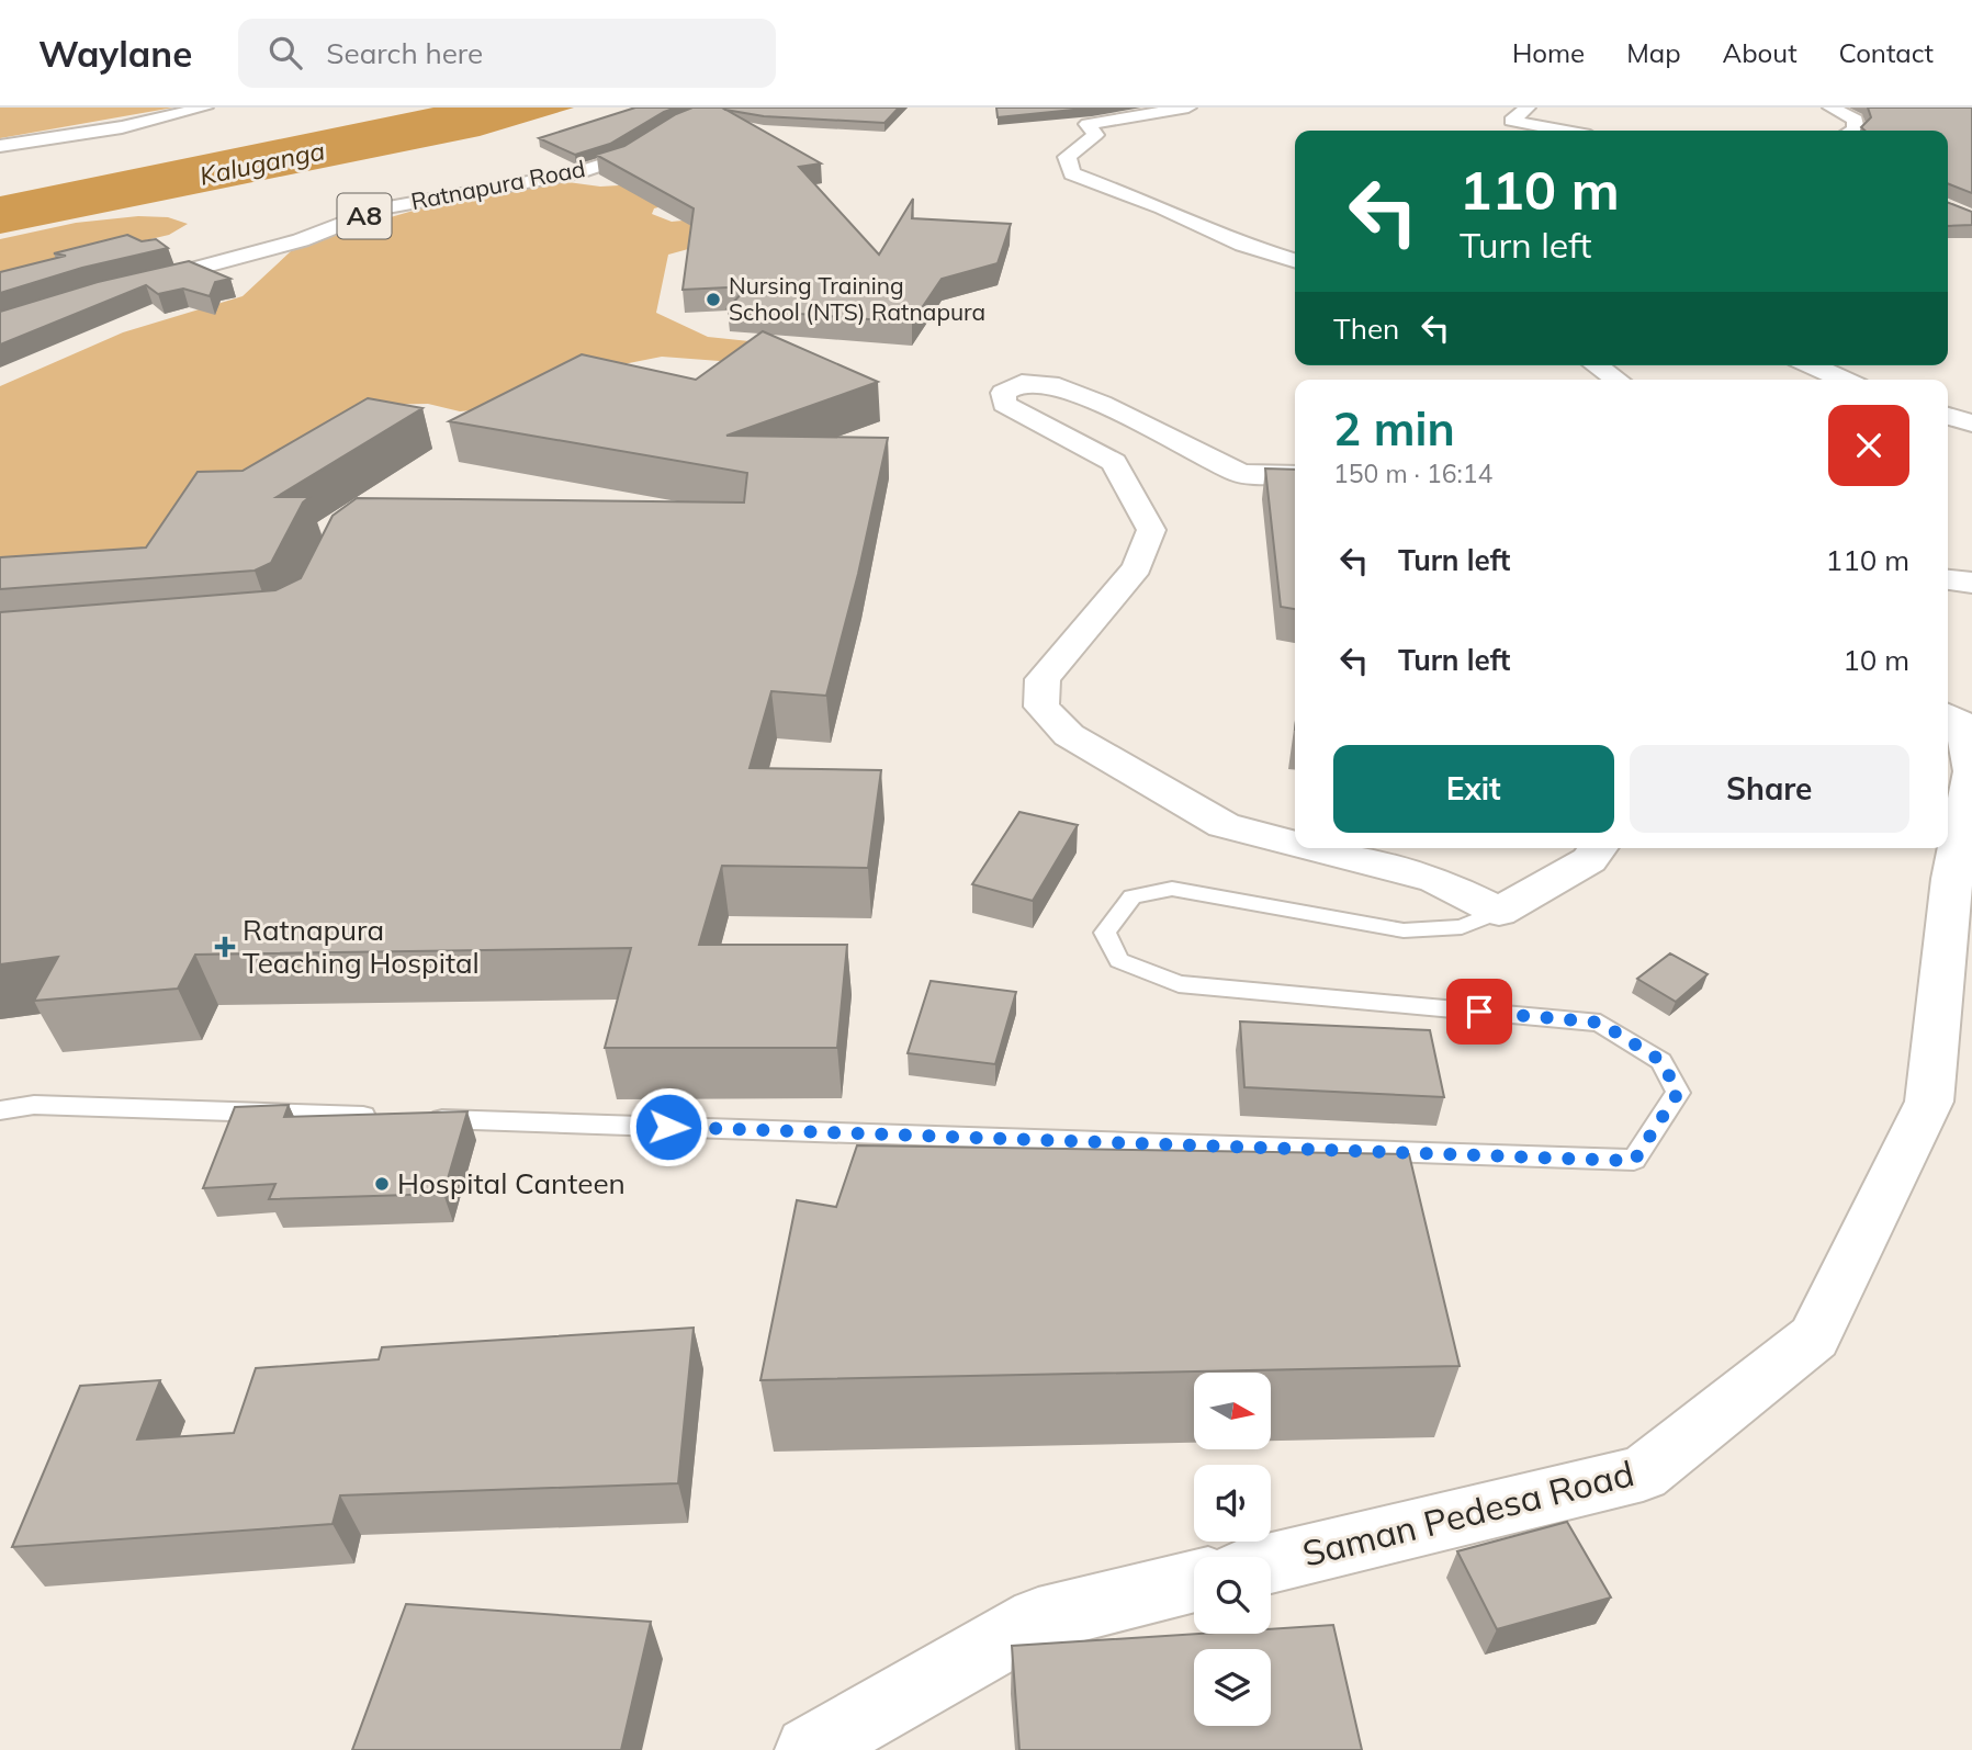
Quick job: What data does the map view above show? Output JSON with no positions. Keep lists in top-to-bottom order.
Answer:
{
  "streets": {
    "main road": ["Ratnapura Road", "A8", "Saman Pedesa Road"]
  },
  "water": ["Kaluganga"],
  "places": {
    "other": ["Nursing Training School (NTS) Ratnapura", "Hospital Canteen"],
    "health": ["Ratnapura Teaching Hospital"]
  },
  "north": "right",
  "page": {
    "header": "Waylane",
    "search": "Search here",
    "nav": [
      "Home",
      "Map",
      "About",
      "Contact"
    ],
    "turn": ["110 m", "Turn left"],
    "then": "Then",
    "heading": ["2 min", "150 m · 16:14"],
    "list": [
      {
        "name": "Turn left",
        "value": "110 m"
      },
      {
        "name": "Turn left",
        "value": "10 m"
      }
    ],
    "buttons": ["Exit", "Share"]
  }
}
